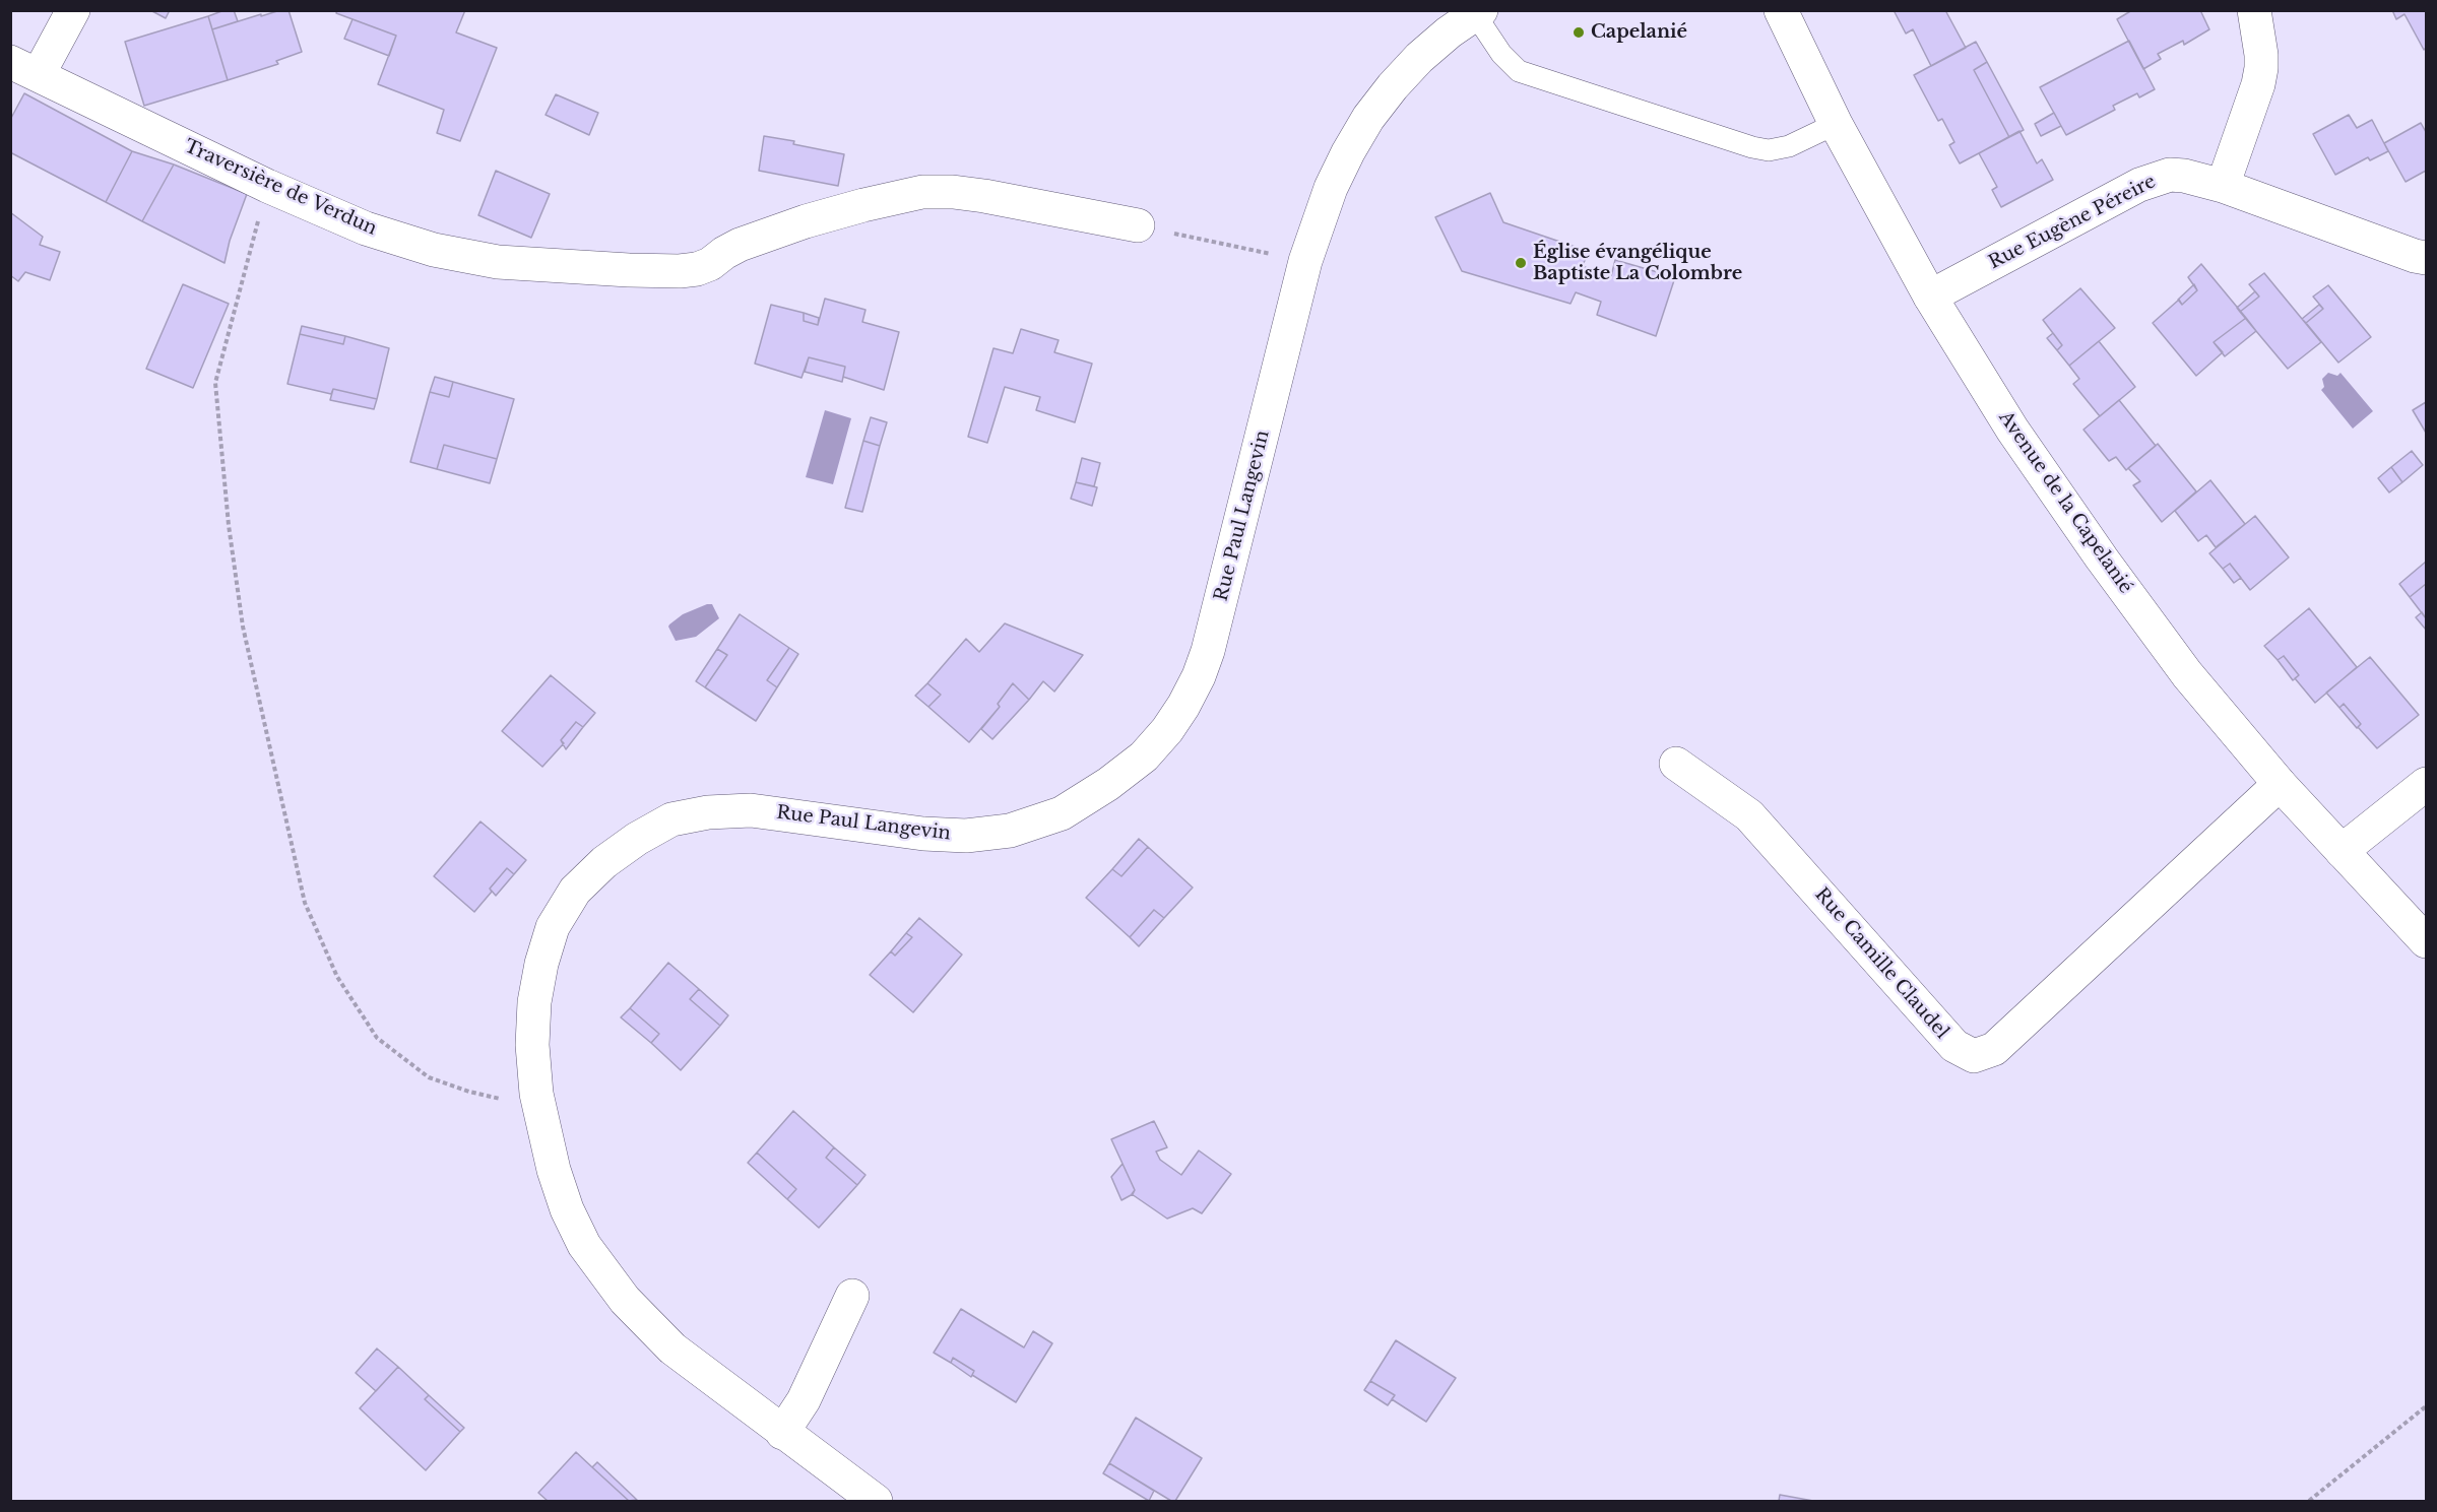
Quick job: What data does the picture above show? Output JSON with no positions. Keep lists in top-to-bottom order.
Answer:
{
  "streets": {
    "street": [
      "Traversière de Verdun",
      "Rue Eugène Péreire",
      "Avenue de la Capelanié",
      "Rue Paul Langevin",
      "Rue Camille Claudel"
    ]
  },
  "crossings": [
    ["Rue Eugène Péreire", "Avenue de la Capelanié"],
    ["Avenue de la Capelanié", "Rue Camille Claudel"]
  ],
  "places": ["Capelanié", "Église évangélique Baptiste La Colombre"]
}
